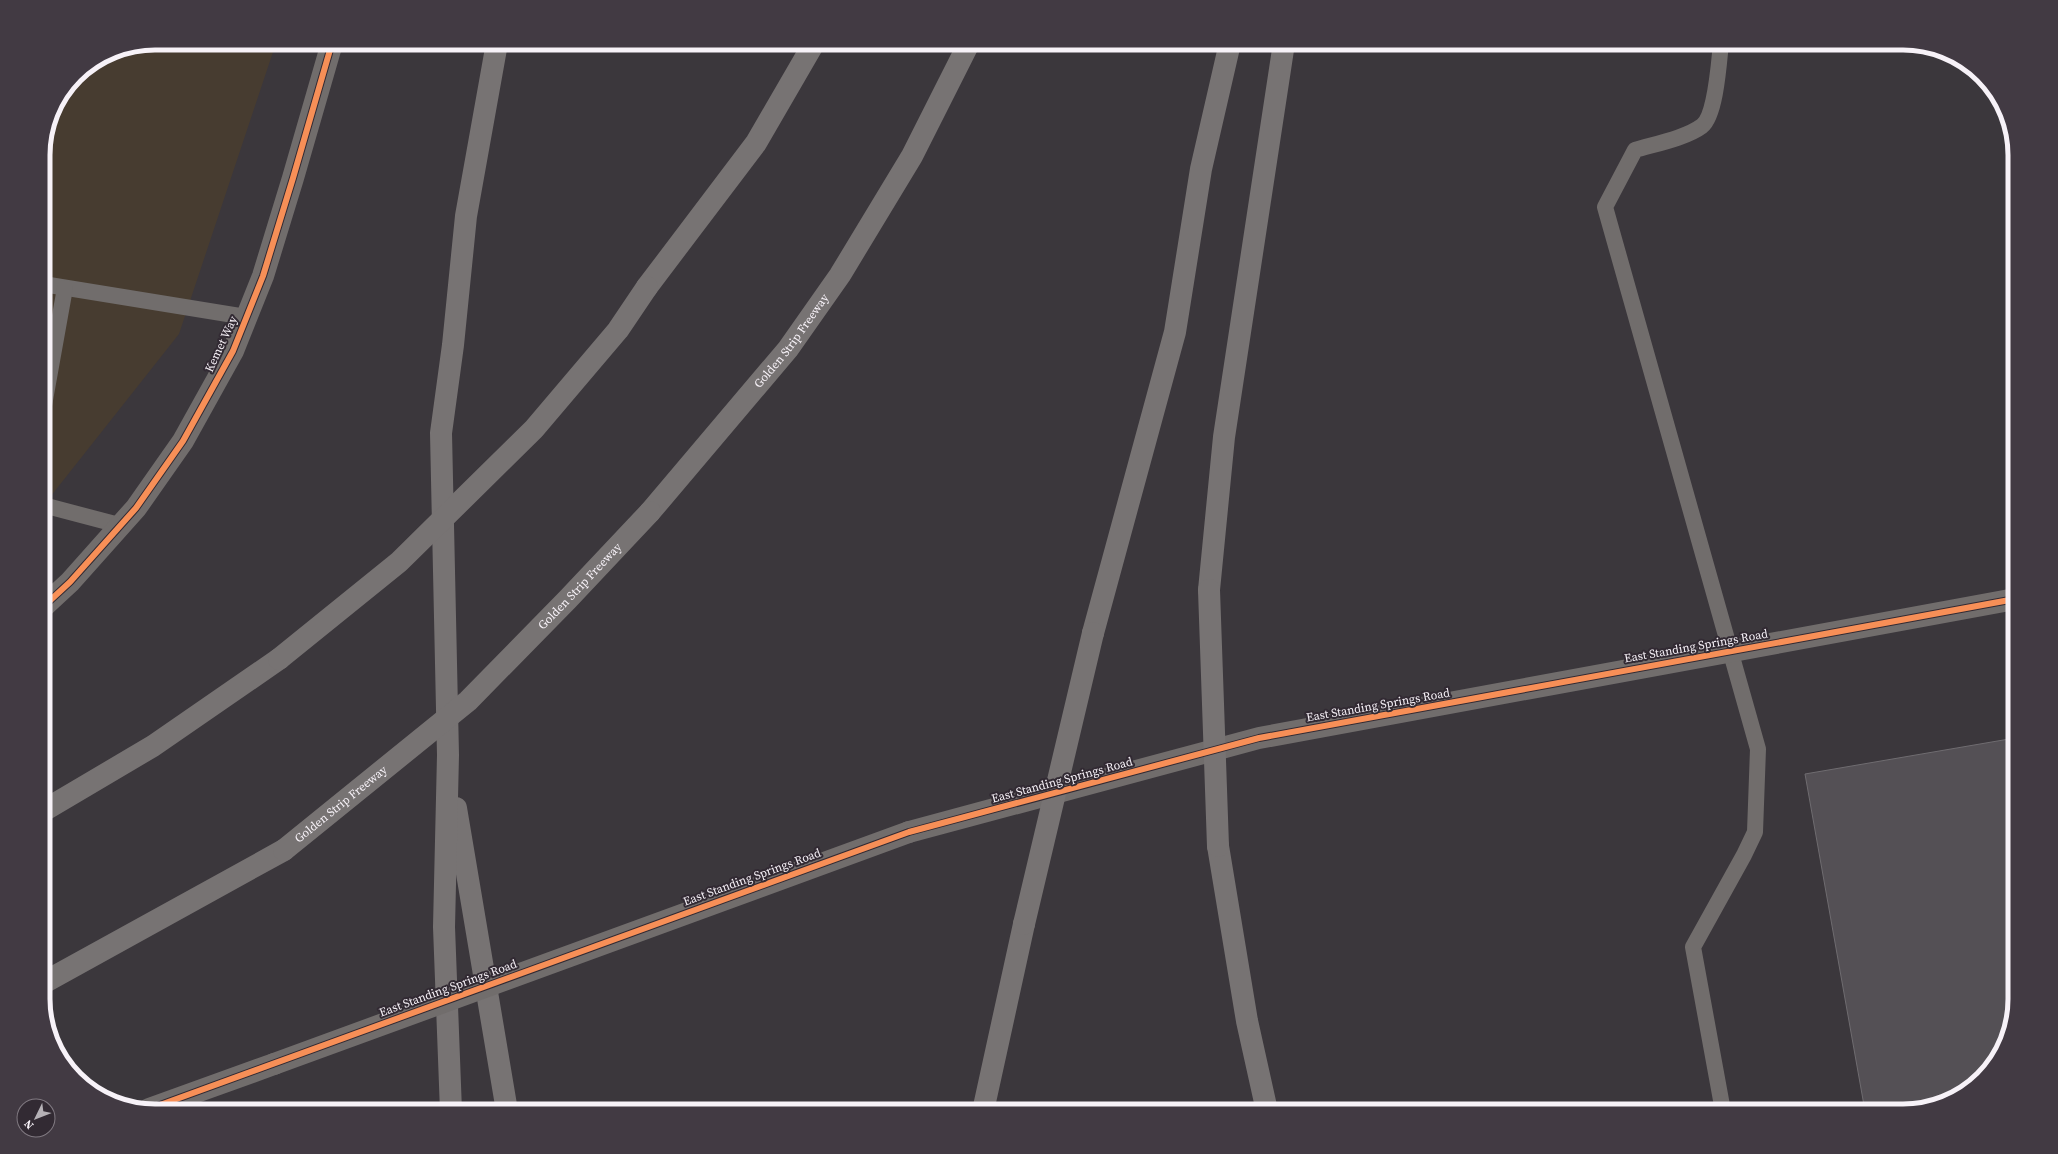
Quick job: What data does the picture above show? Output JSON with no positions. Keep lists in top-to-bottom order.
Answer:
{
  "streets": {
    "highway": ["Golden Strip Freeway"],
    "street": ["Kemet Way", "East Standing Springs Road"]
  },
  "north": "bottom left"
}
